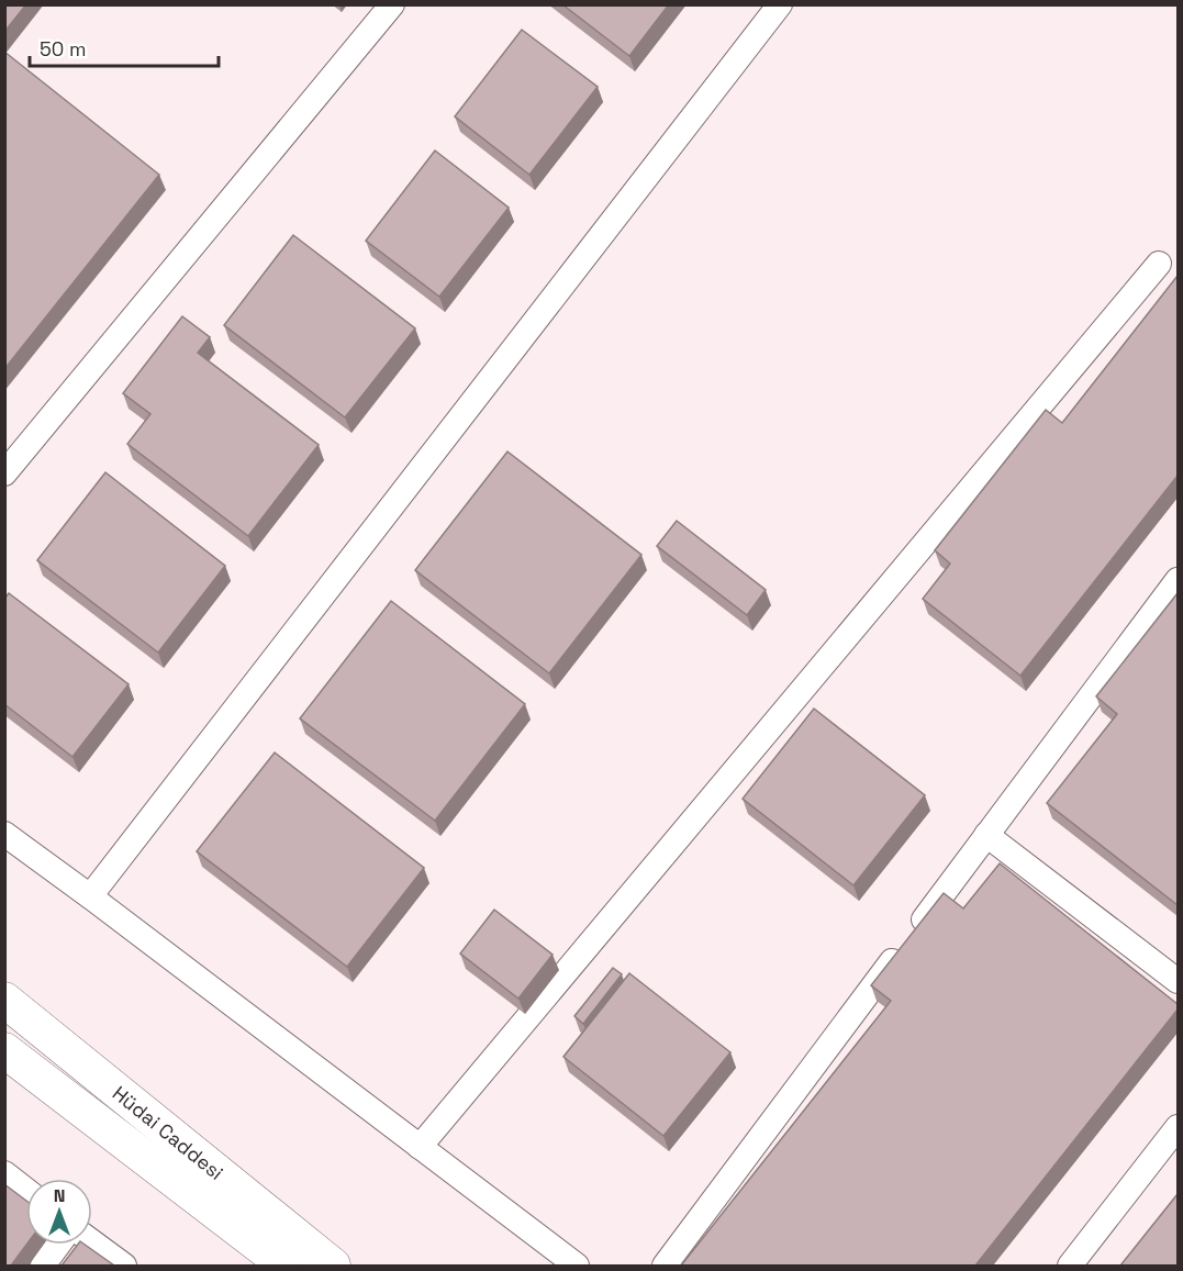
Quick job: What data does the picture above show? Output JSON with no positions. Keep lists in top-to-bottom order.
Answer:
{
  "streets": {
    "street": ["Hüdai Caddesi"]
  },
  "scale_bar": "50 m",
  "north": "top"
}
